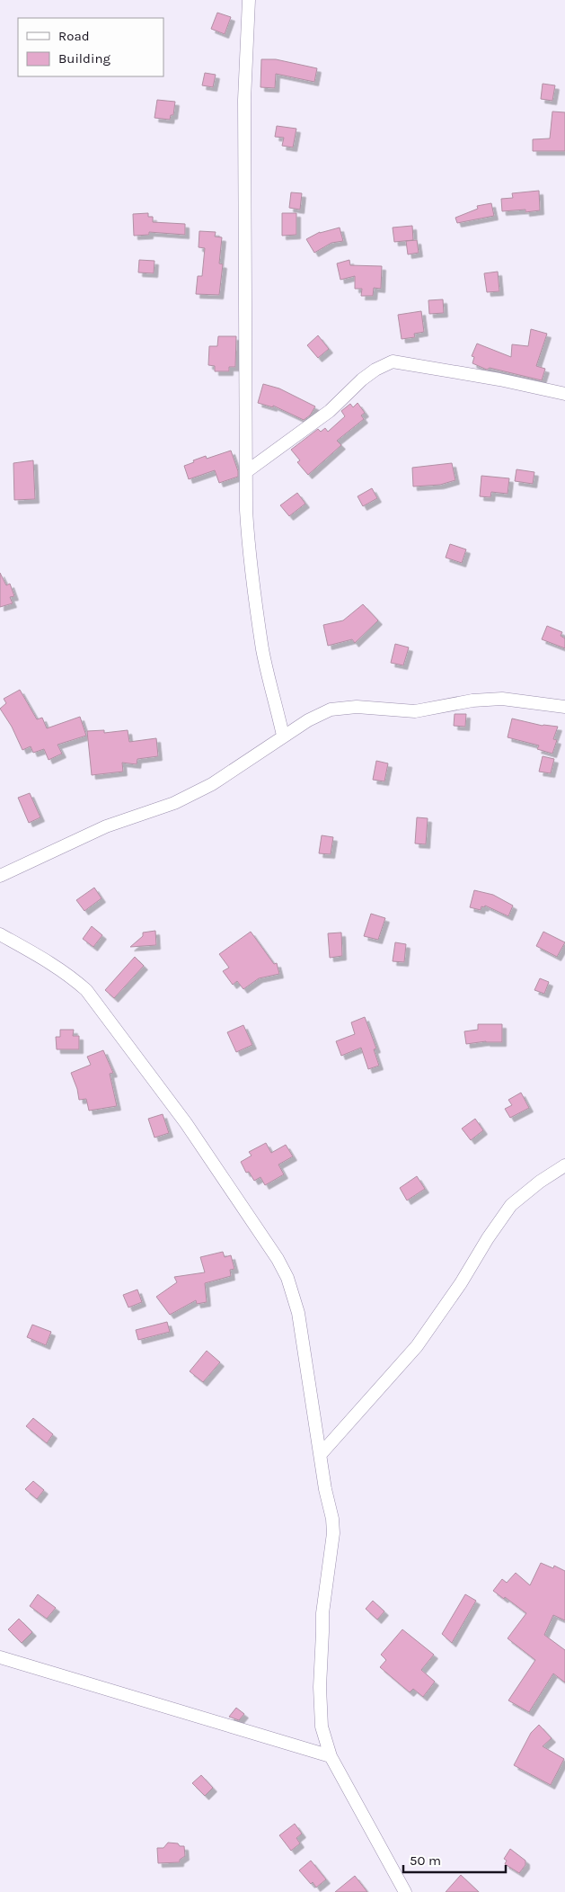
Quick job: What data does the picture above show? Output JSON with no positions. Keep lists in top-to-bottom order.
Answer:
{
  "legend": ["Road", "Building"],
  "scale_bar": "50 m"
}
